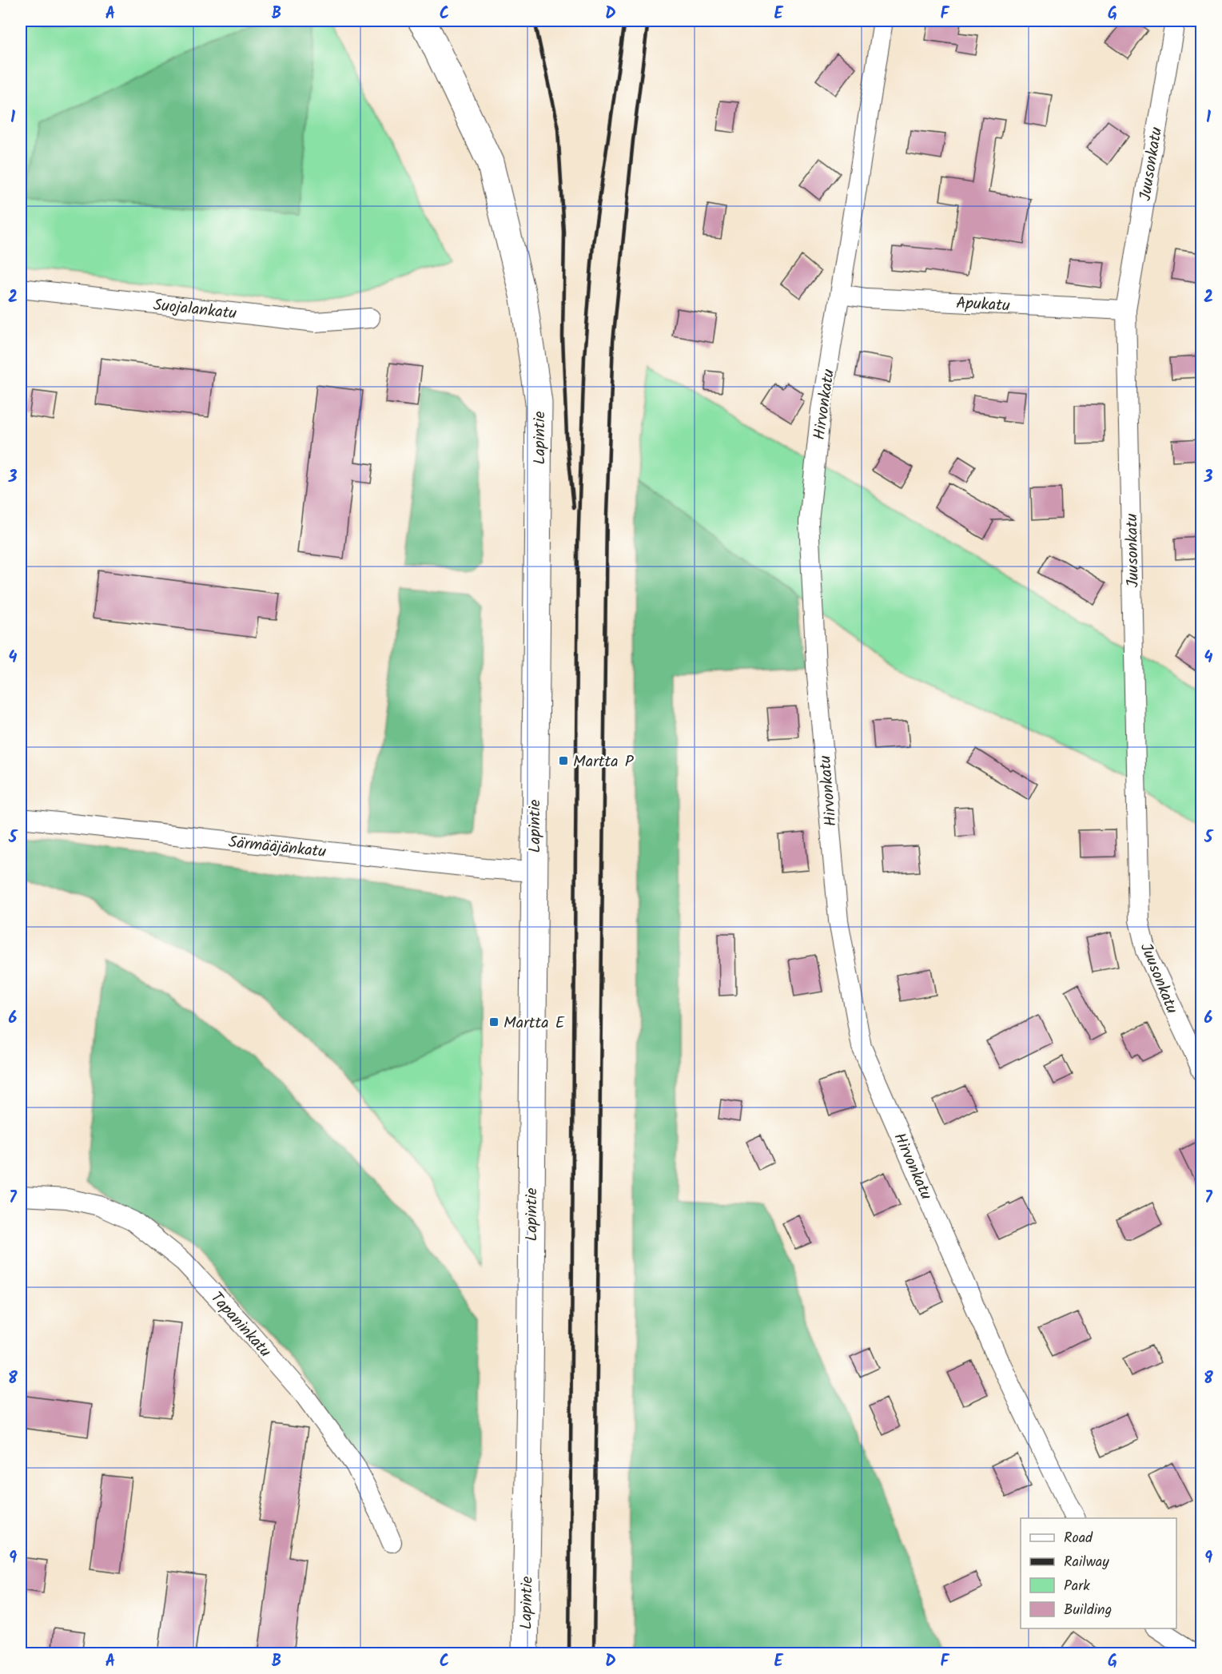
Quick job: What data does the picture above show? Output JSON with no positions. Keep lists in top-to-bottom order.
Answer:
{
  "streets": {
    "main road": ["Lapintie"],
    "street": [
      "Juusonkatu",
      "Apukatu",
      "Suojalankatu",
      "Hirvonkatu",
      "Särmääjänkatu",
      "Tapaninkatu"
    ]
  },
  "crossings": [
    ["Juusonkatu", "Apukatu"],
    ["Apukatu", "Hirvonkatu"],
    ["Lapintie", "Särmääjänkatu"]
  ],
  "places": {
    "transit": ["Martta P", "Martta E"]
  },
  "legend": [
    "Road",
    "Railway",
    "Park",
    "Building"
  ],
  "grid": {
    "columns": [
      "A",
      "B",
      "C",
      "D",
      "E",
      "F",
      "G"
    ],
    "rows": [
      "1",
      "2",
      "3",
      "4",
      "5",
      "6",
      "7",
      "8",
      "9"
    ]
  }
}
